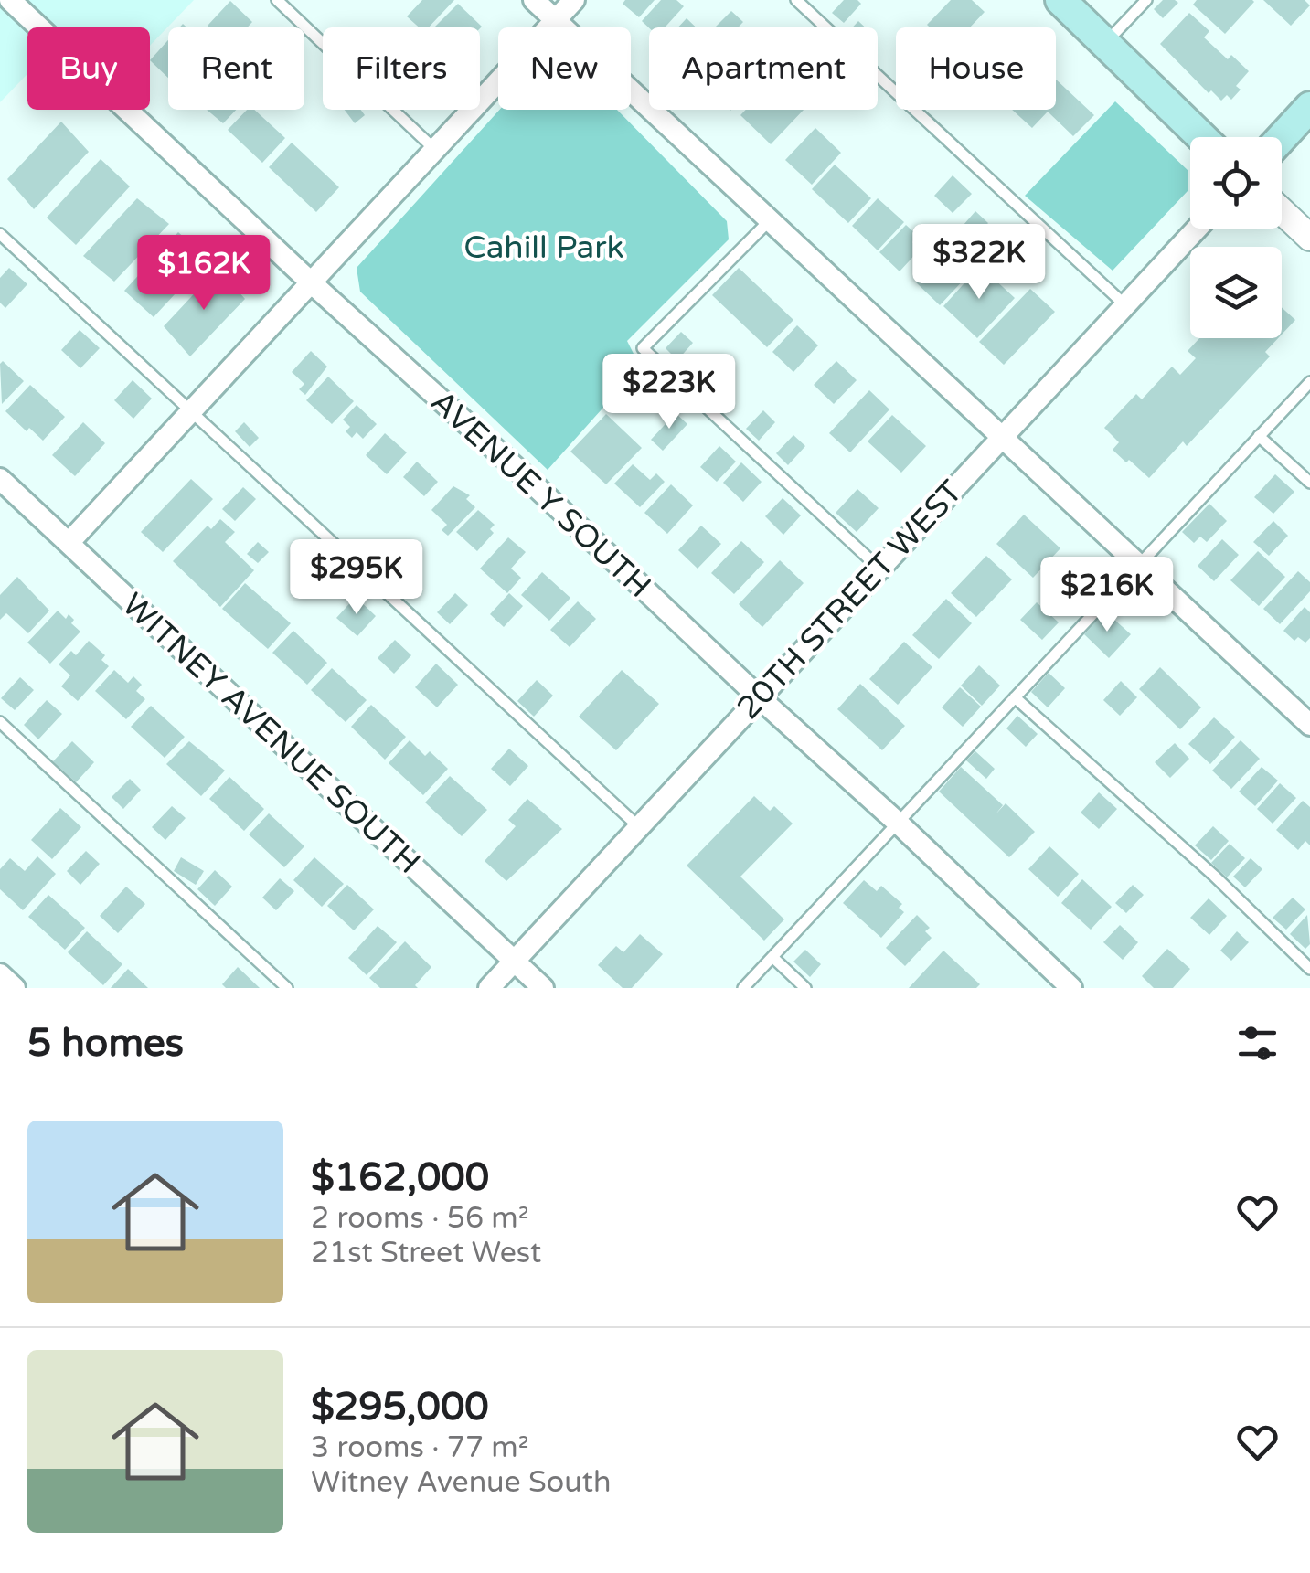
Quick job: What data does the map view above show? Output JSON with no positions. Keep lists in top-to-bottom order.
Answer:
{
  "streets": {
    "street": ["AVENUE Y SOUTH", "20TH STREET WEST", "WITNEY AVENUE SOUTH"]
  },
  "crossings": [
    ["AVENUE Y SOUTH", "20TH STREET WEST"],
    ["20TH STREET WEST", "WITNEY AVENUE SOUTH"]
  ],
  "parks": ["Cahill Park"],
  "page": {
    "chip": [
      "Buy",
      "Rent",
      "Filters",
      "New",
      "Apartment",
      "House"
    ],
    "price": [
      "$322K",
      "$162K",
      "$223K",
      "$295K",
      "$216K"
    ],
    "heading": "5 homes",
    "list": [
      {
        "name": "$162,000",
        "note": "2 rooms · 56 m² · 21st Street West"
      },
      {
        "name": "$295,000",
        "note": "3 rooms · 77 m² · Witney Avenue South"
      }
    ]
  }
}
